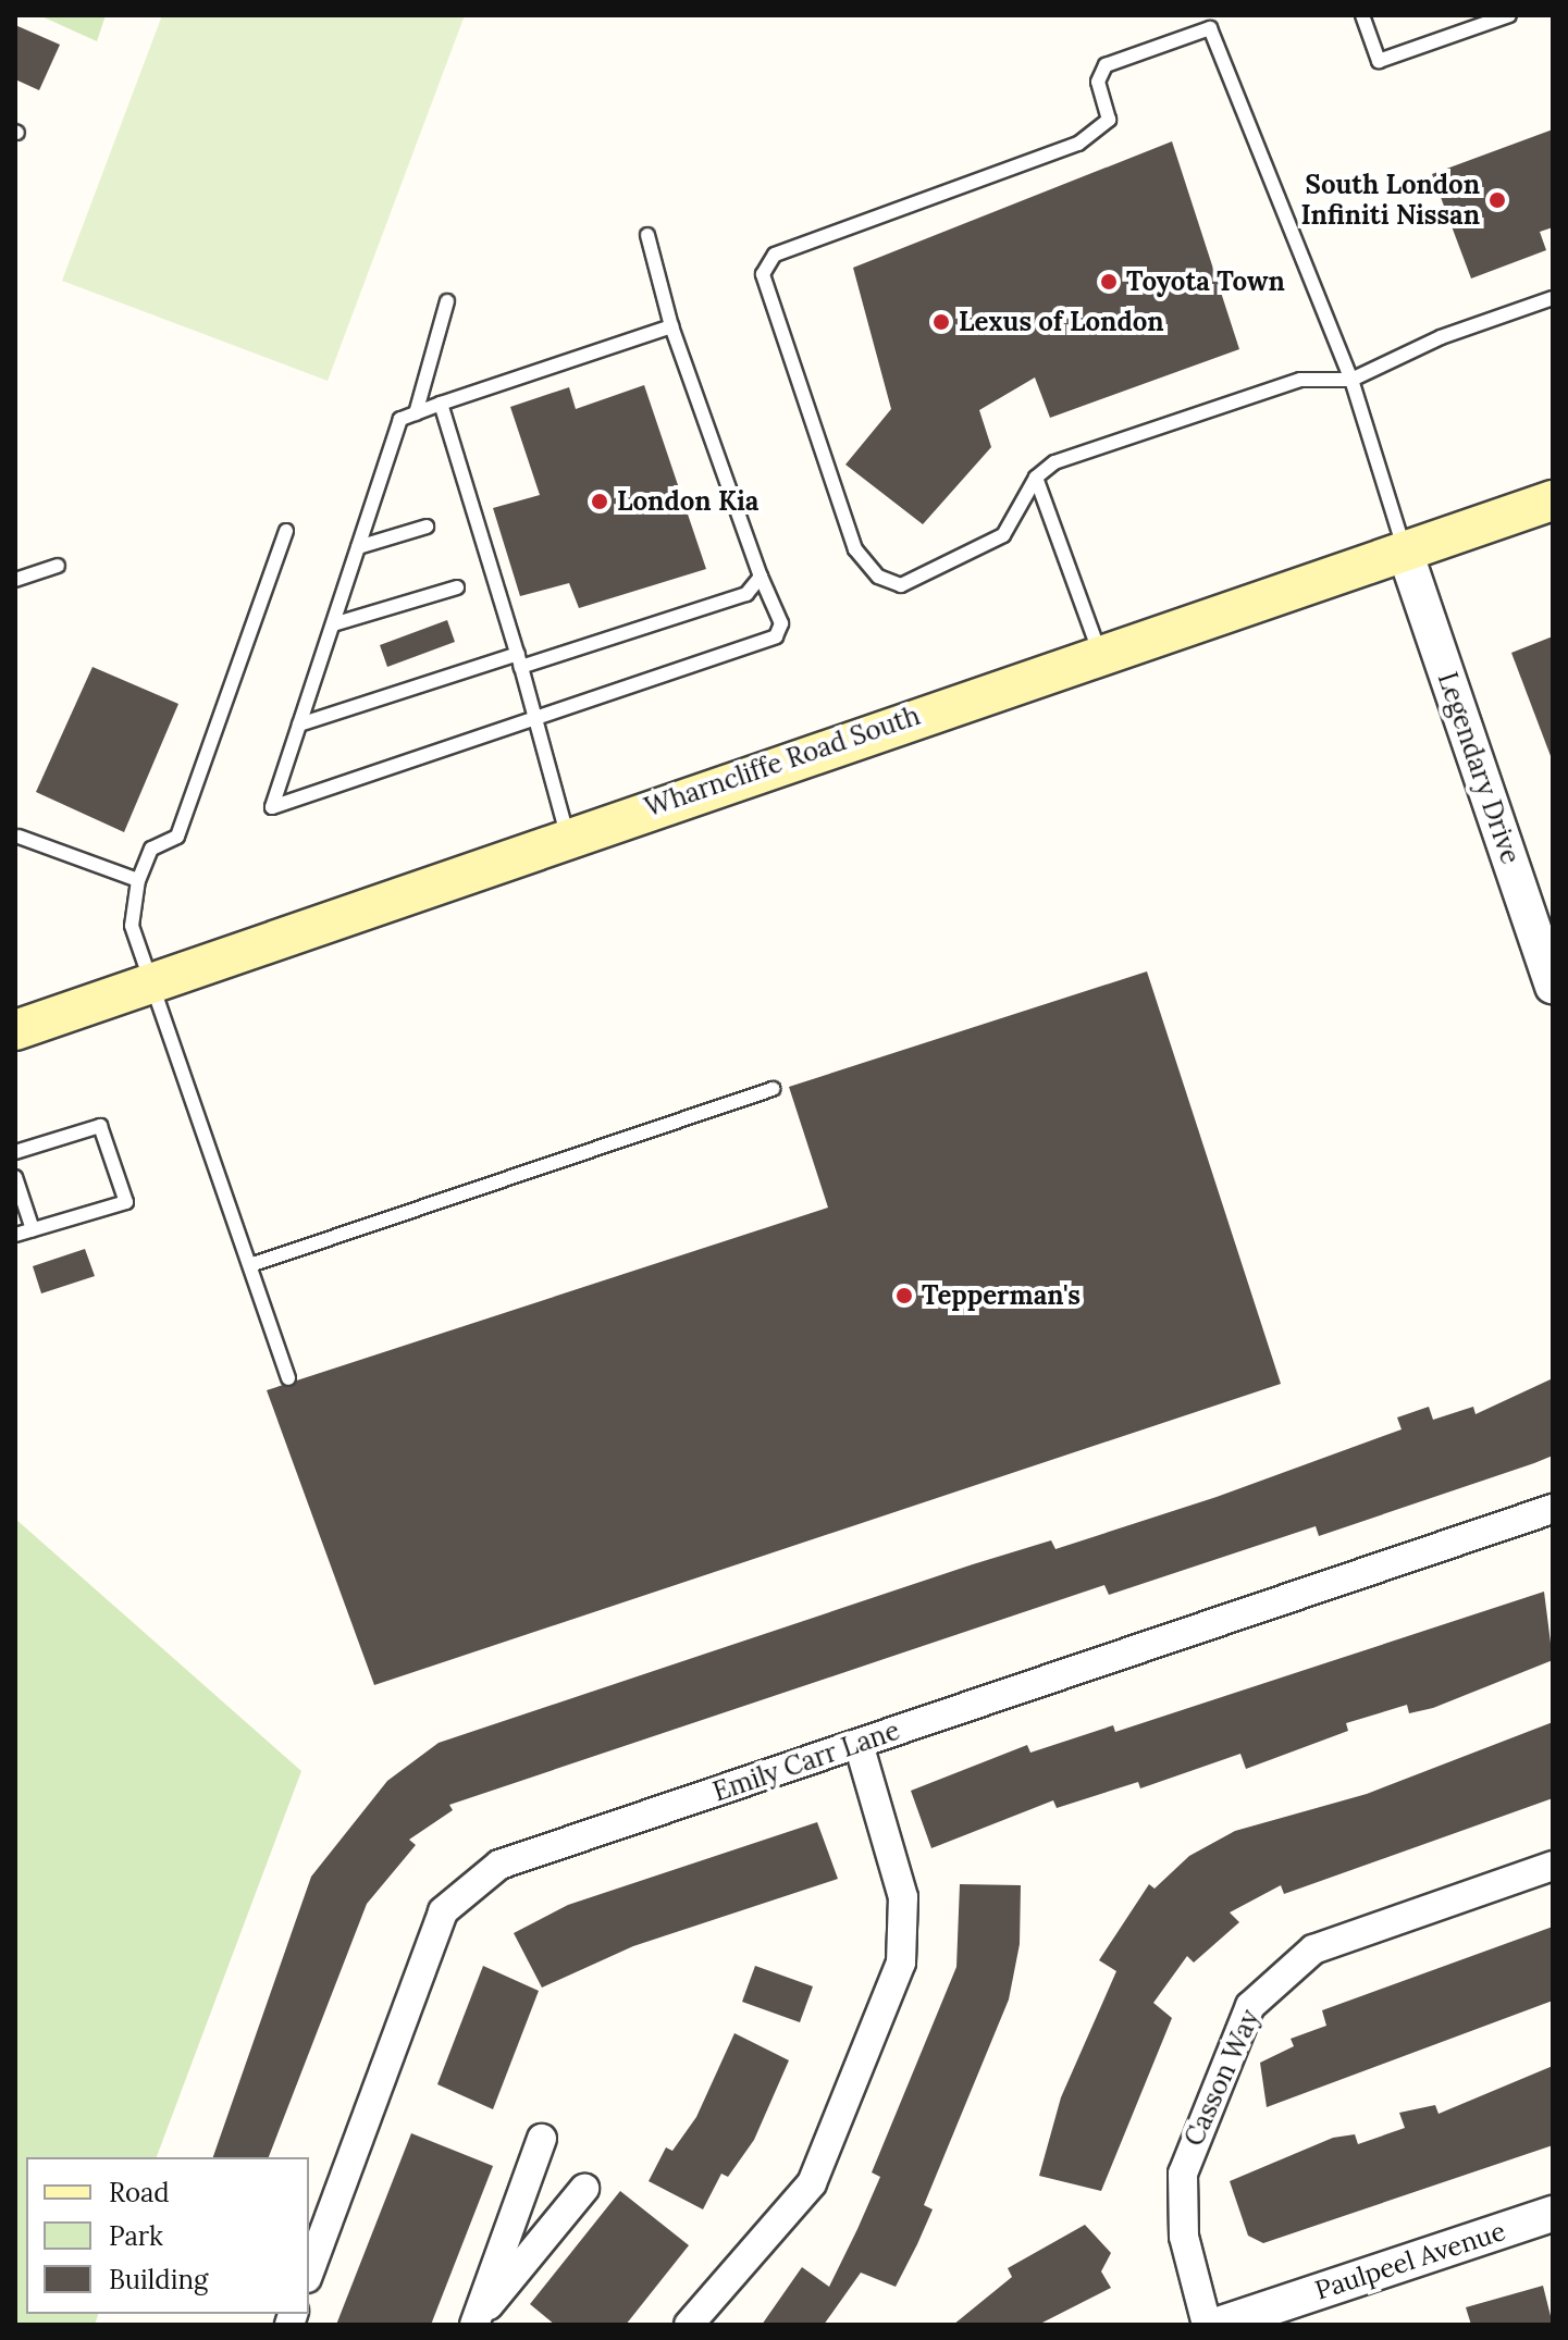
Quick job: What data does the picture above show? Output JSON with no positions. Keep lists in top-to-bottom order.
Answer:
{
  "streets": {
    "main road": ["Wharncliffe Road South"],
    "street": [
      "Legendary Drive",
      "Emily Carr Lane",
      "Casson Way",
      "Paulpeel Avenue"
    ]
  },
  "crossings": [
    ["Wharncliffe Road South", "Legendary Drive"]
  ],
  "places": [
    "South London Infiniti Nissan",
    "Toyota Town",
    "Lexus of London",
    "London Kia",
    "Tepperman's"
  ],
  "legend": ["Road", "Park", "Building"]
}
